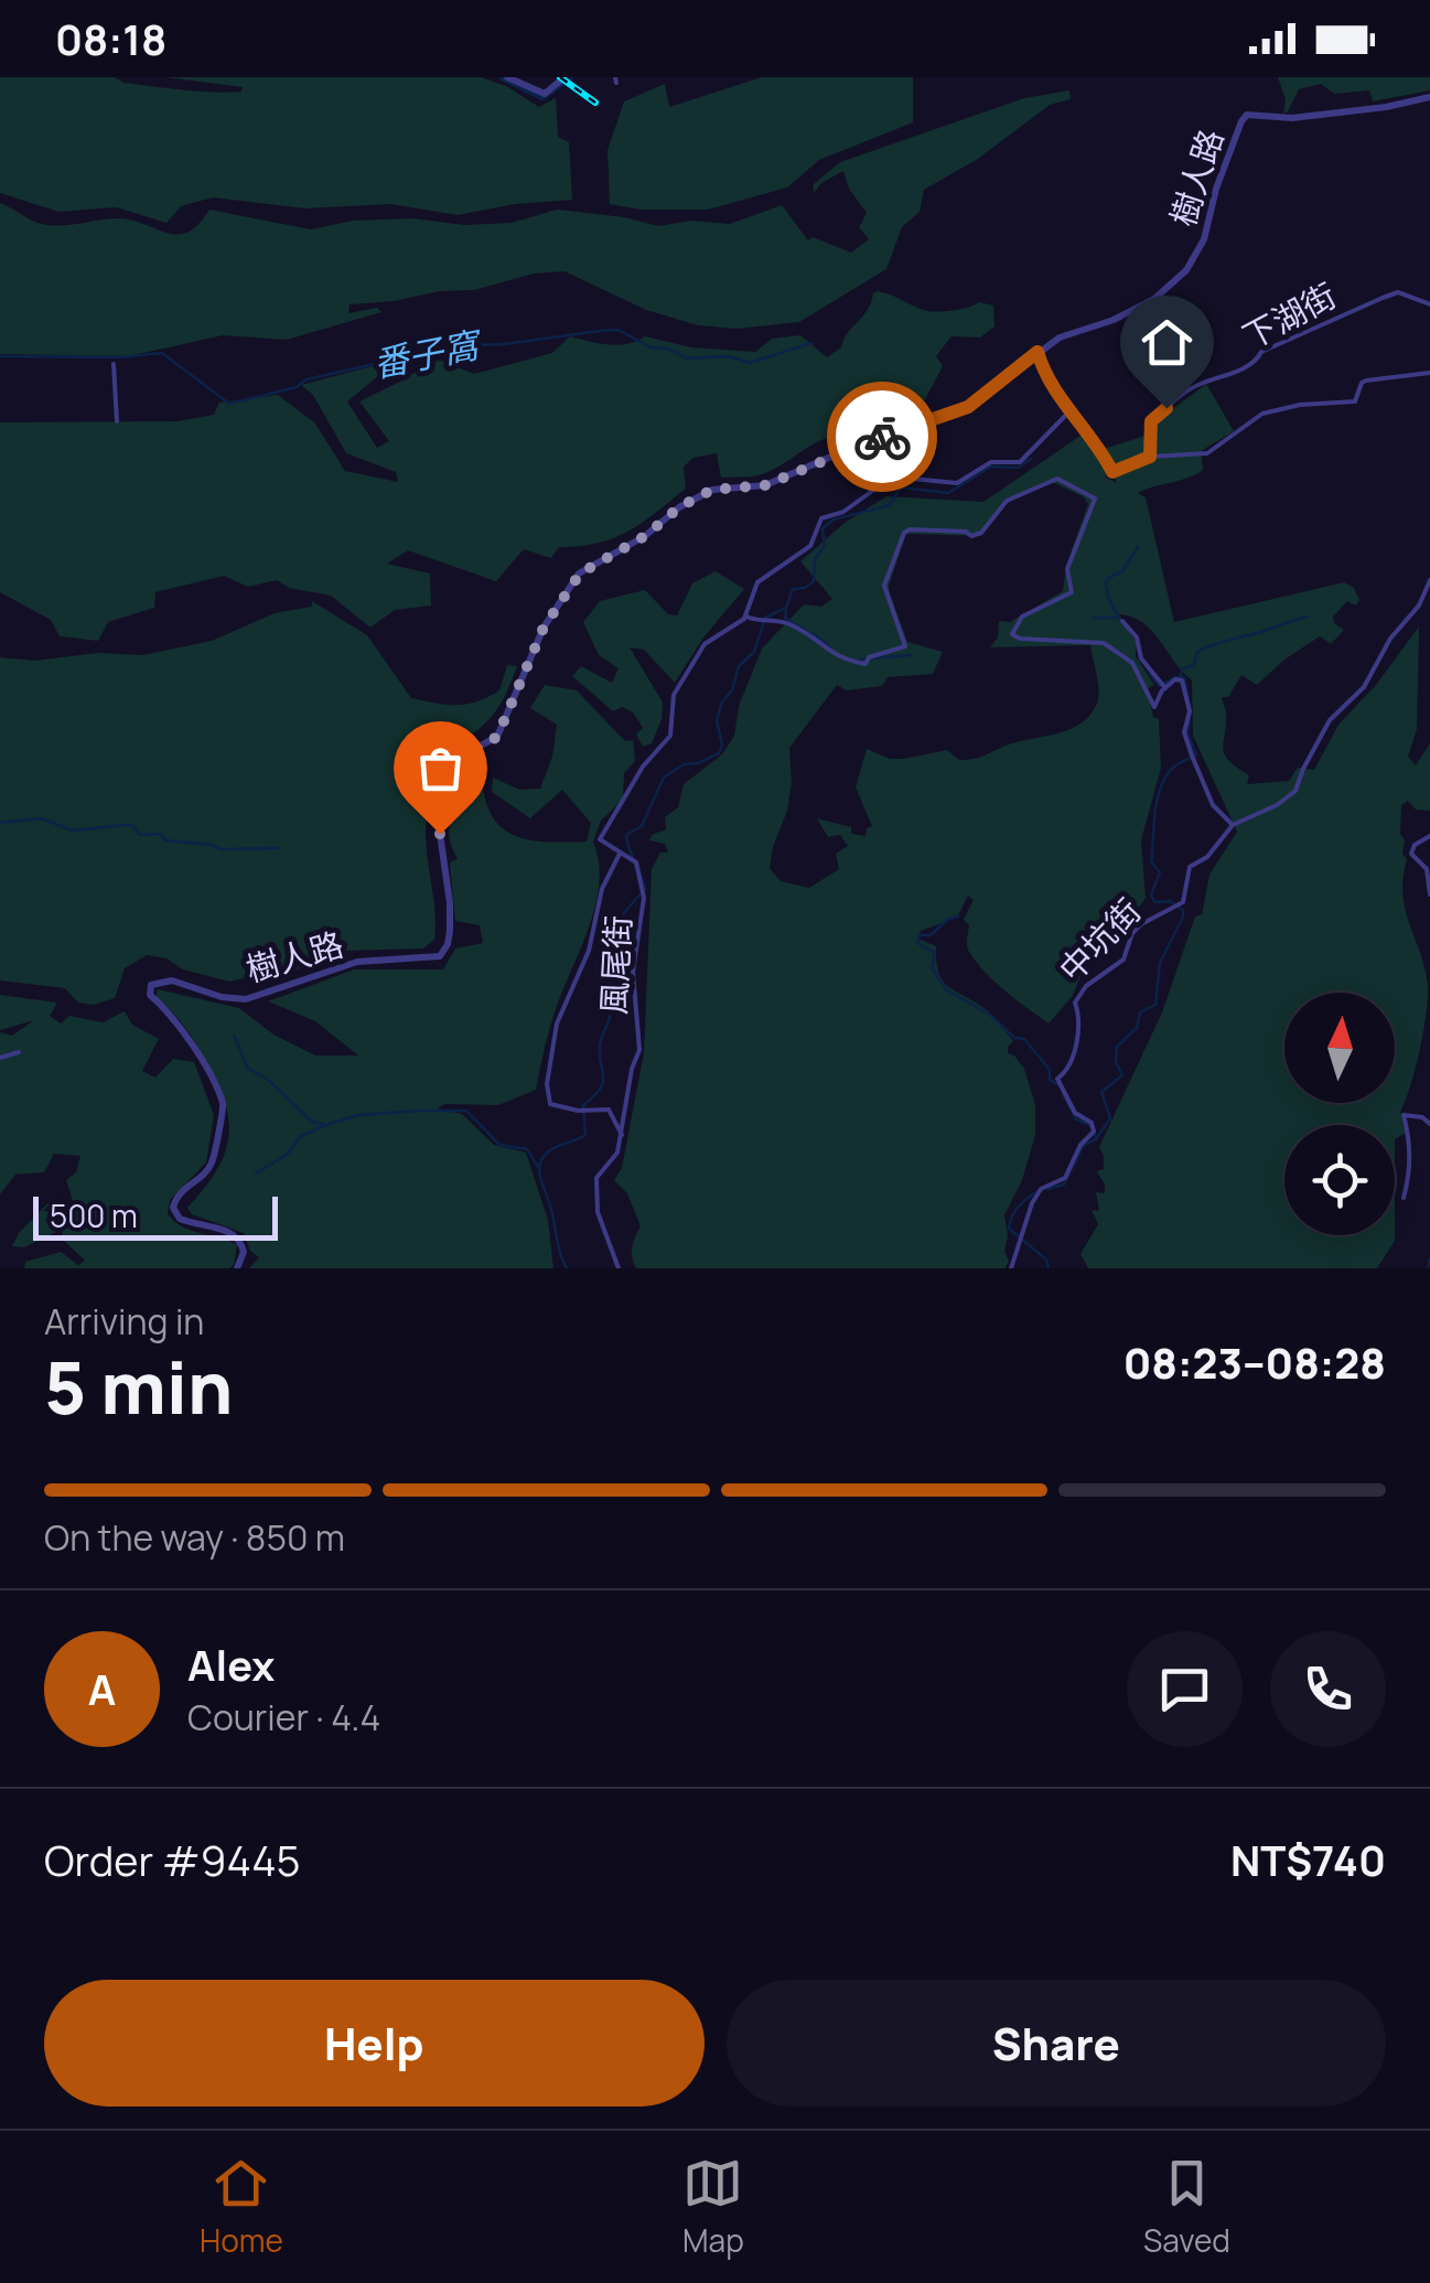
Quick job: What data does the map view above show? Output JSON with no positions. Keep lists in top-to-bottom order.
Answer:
{
  "streets": {
    "street": [
      "樹人路",
      "下湖街",
      "中坑街",
      "風尾街"
    ]
  },
  "water": ["番子窩"],
  "scale_bar": "500 m",
  "north": "top",
  "page": {
    "status": "08:18",
    "scale": "500 m",
    "heading": ["5 min", "Arriving in", "08:23–08:28"],
    "panel": [
      "Alex",
      "Courier · 4.4",
      "Order #9445",
      "NT$740"
    ],
    "bar": "On the way · 850 m",
    "round": "A",
    "buttons": ["Help", "Share"],
    "tabs": ["Home", "Map", "Saved"]
  }
}
